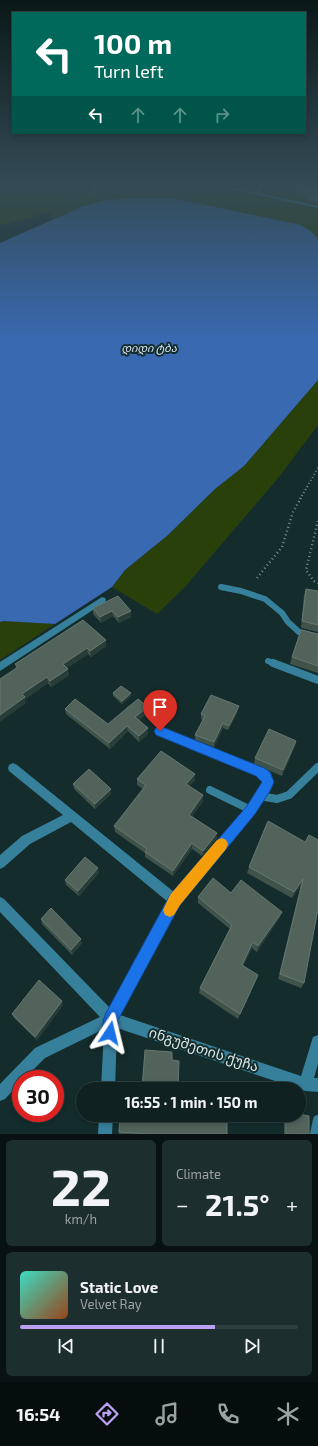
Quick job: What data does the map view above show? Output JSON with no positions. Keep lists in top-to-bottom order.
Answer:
{
  "streets": {
    "street": ["ინგუშეთის ქუჩა"]
  },
  "water": ["დიდი ტბა"],
  "page": {
    "turn": ["100 m", "Turn left"],
    "limit": "30",
    "trip": "16:55 · 1 min · 150 m",
    "tile": [
      ["22", "km/h"],
      "Climate"
    ],
    "heat": ["−", "21.5°", "+"],
    "song": ["Static Love", "Velvet Ray"],
    "tabs": "16:54"
  }
}
